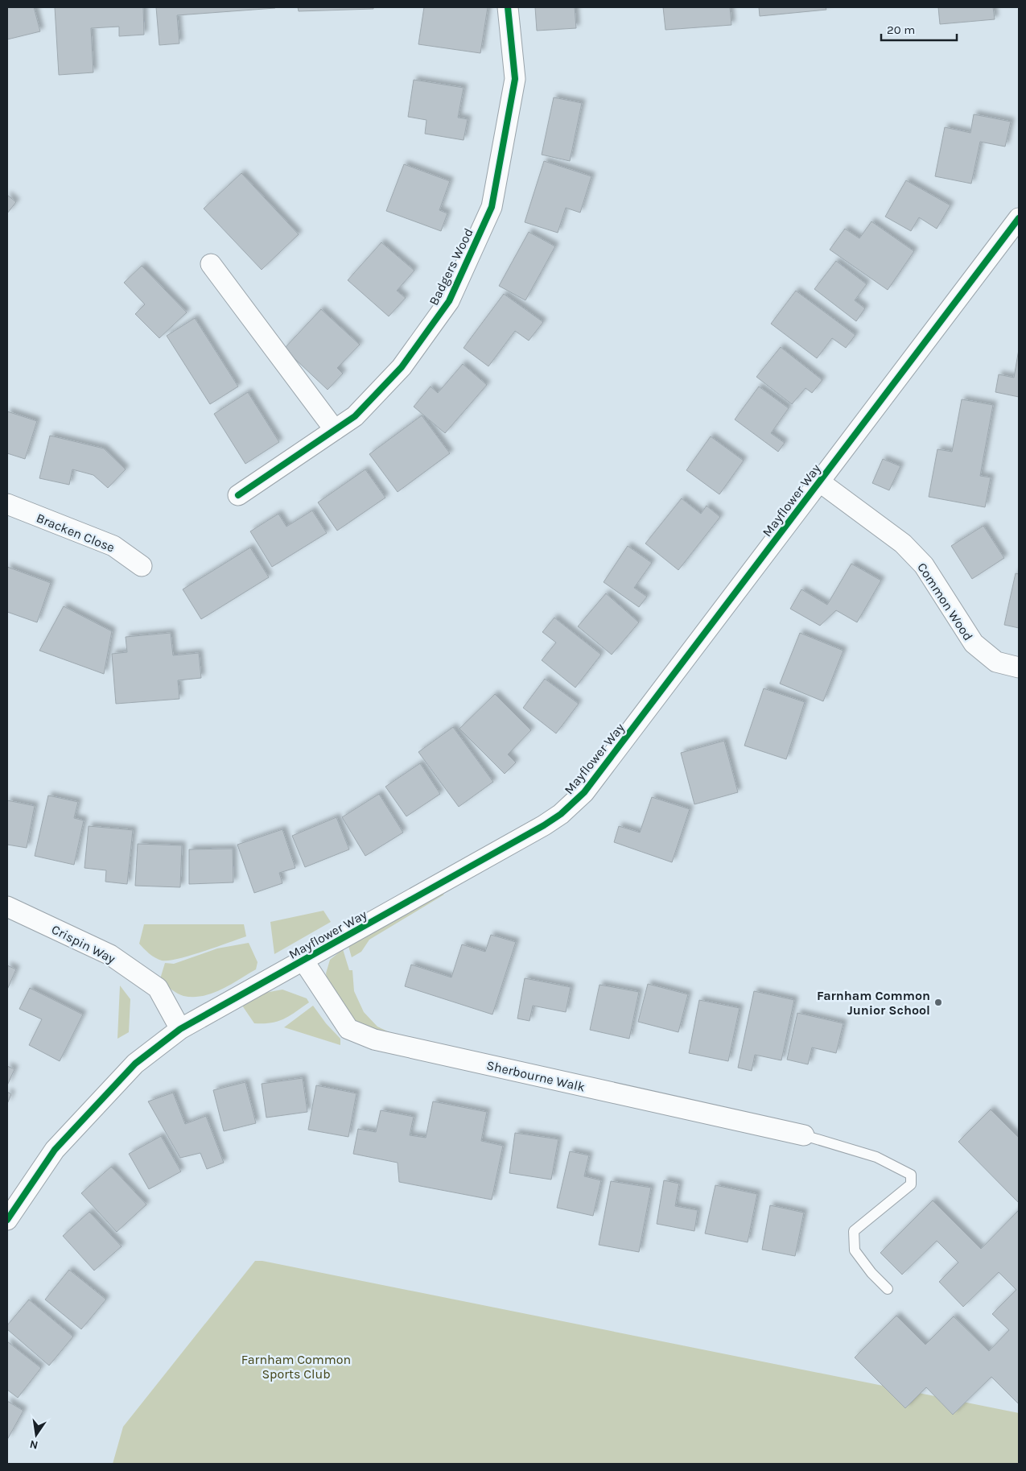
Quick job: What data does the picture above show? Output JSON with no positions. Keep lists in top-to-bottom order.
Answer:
{
  "streets": {
    "street": [
      "Badgers Wood",
      "Mayflower Way",
      "Bracken Close",
      "Common Wood",
      "Crispin Way",
      "Sherbourne Walk"
    ]
  },
  "crossings": [
    ["Mayflower Way", "Common Wood"],
    ["Mayflower Way", "Crispin Way"],
    ["Mayflower Way", "Sherbourne Walk"]
  ],
  "parks": ["Farnham Common Sports Club"],
  "places": ["Farnham Common Junior School"],
  "scale_bar": "20 m",
  "north": "bottom"
}
